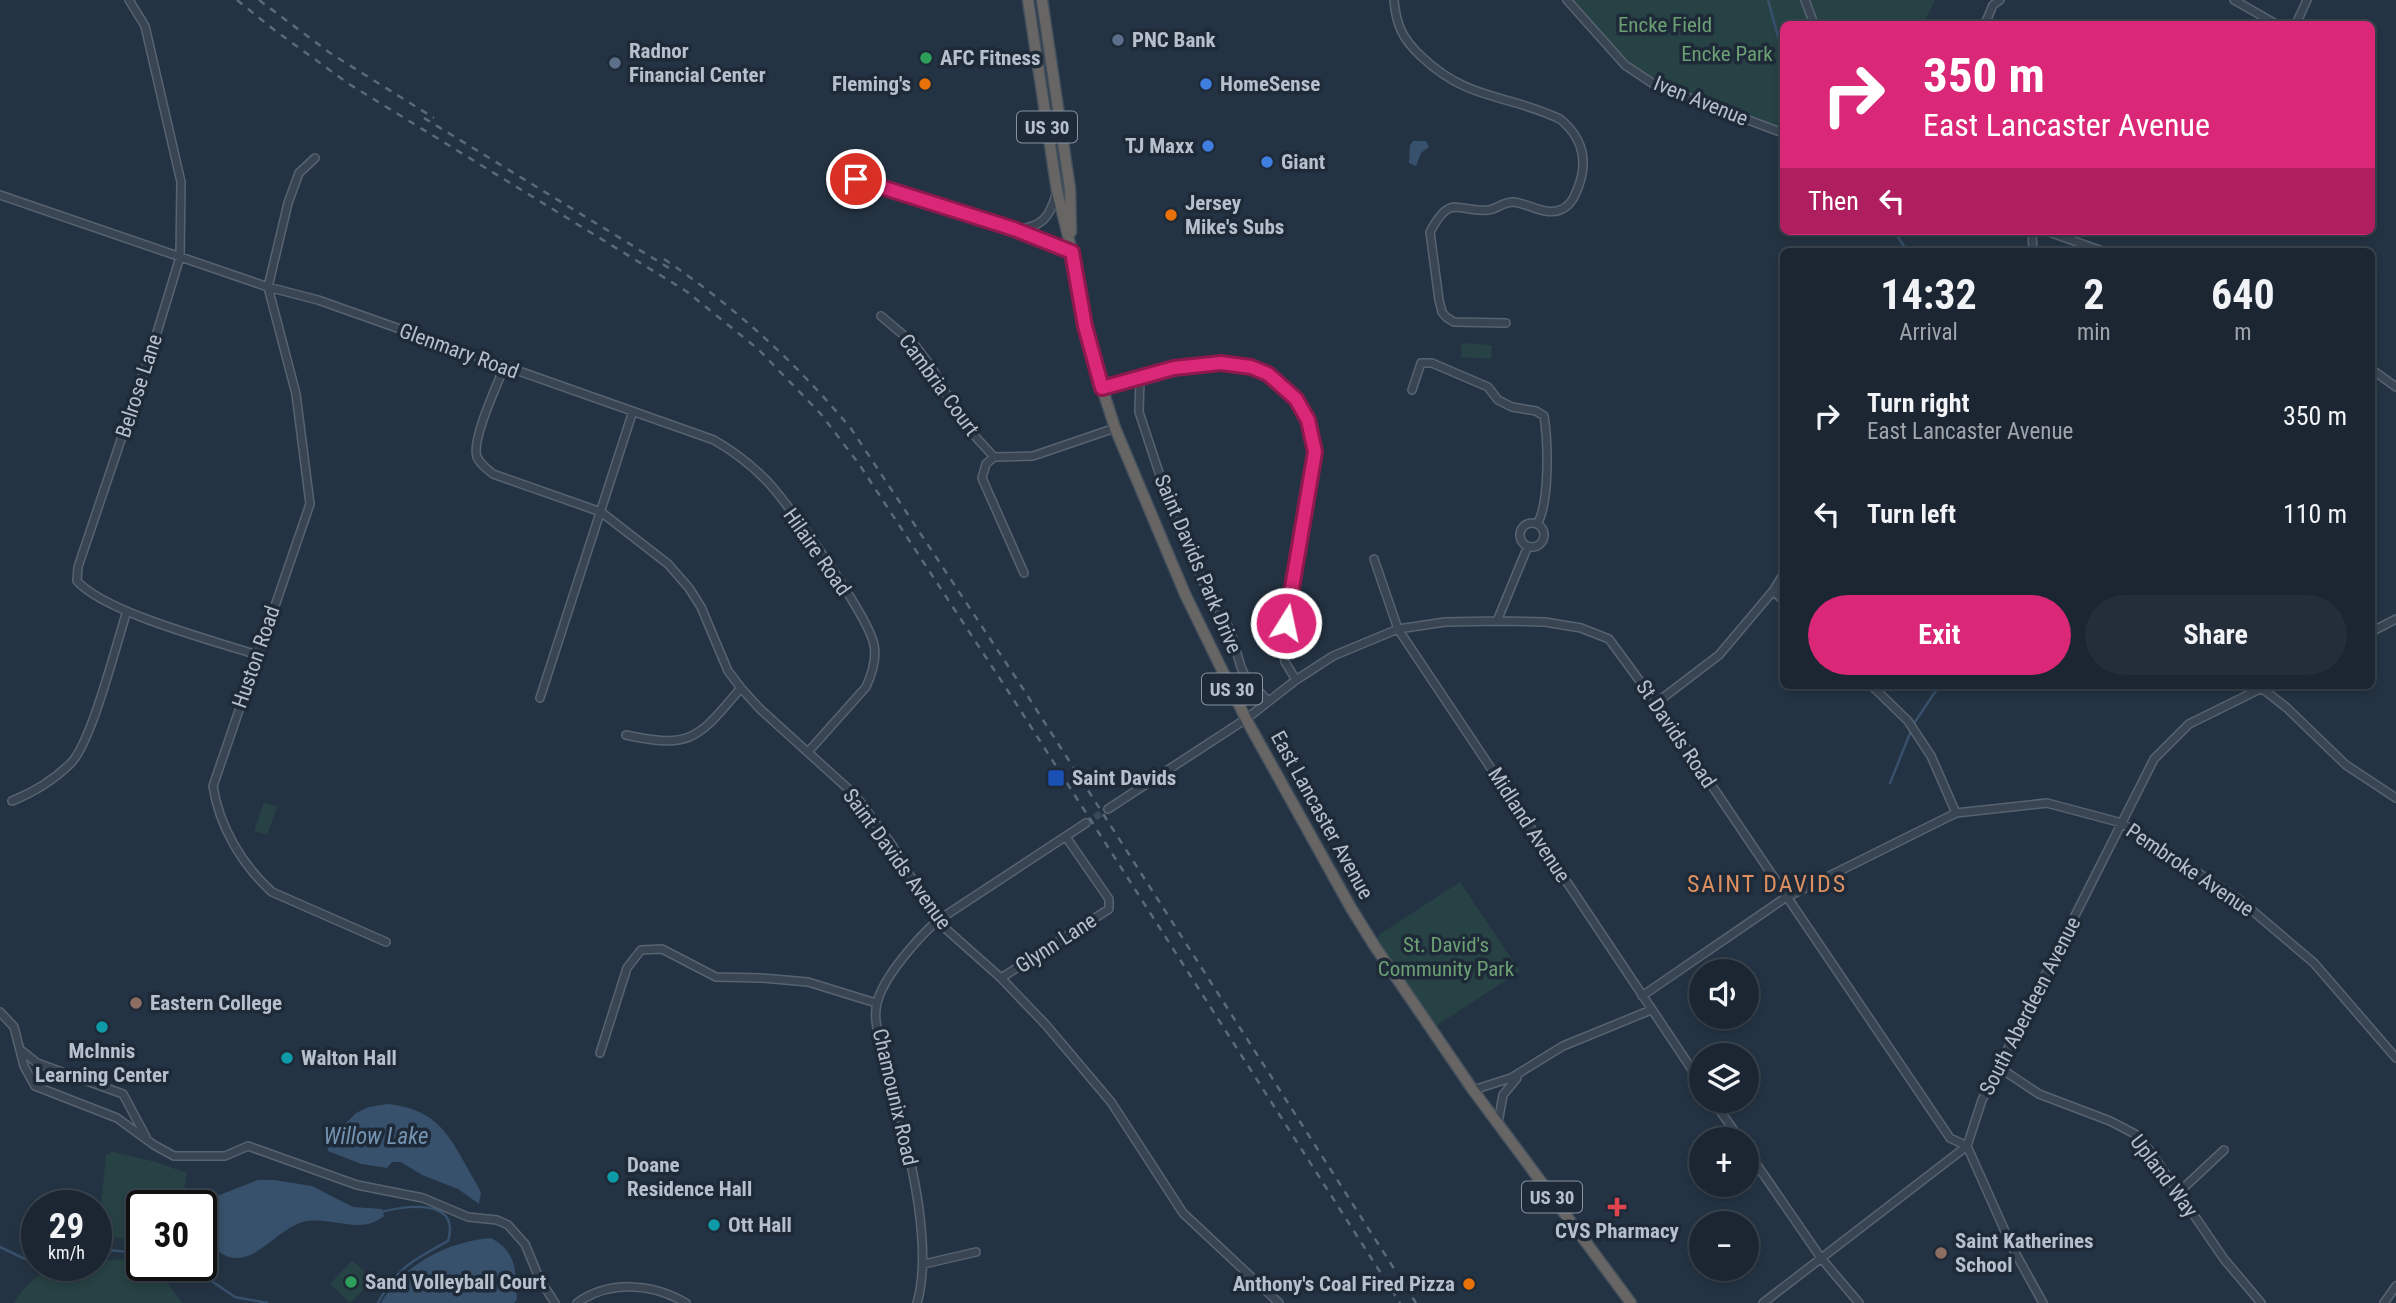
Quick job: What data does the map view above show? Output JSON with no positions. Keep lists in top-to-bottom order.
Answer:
{
  "streets": {
    "highway": ["US 30", "East Lancaster Avenue"],
    "street": [
      "Iven Avenue",
      "Glenmary Road",
      "Cambria Court",
      "Belrose Lane",
      "Hilaire Road",
      "Saint Davids Park Drive",
      "Huston Road",
      "St Davids Road",
      "Midland Avenue",
      "Saint Davids Avenue",
      "Pembroke Avenue",
      "Glynn Lane",
      "South Aberdeen Avenue",
      "Chamounix Road",
      "Upland Way"
    ]
  },
  "crossings": [
    ["Glenmary Road", "Belrose Lane"],
    ["Glenmary Road", "Hilaire Road"],
    ["Glenmary Road", "Huston Road"],
    ["Glenmary Road", "Saint Davids Avenue"],
    ["Cambria Court", "East Lancaster Avenue"],
    ["Belrose Lane", "Huston Road"],
    ["Hilaire Road", "Saint Davids Avenue"],
    ["Saint Davids Park Drive", "St Davids Road"],
    ["St Davids Road", "East Lancaster Avenue"],
    ["St Davids Road", "Midland Avenue"],
    ["St Davids Road", "Pembroke Avenue"],
    ["St Davids Road", "South Aberdeen Avenue"],
    ["Midland Avenue", "Pembroke Avenue"],
    ["Saint Davids Avenue", "Glynn Lane"],
    ["Saint Davids Avenue", "Chamounix Road"],
    ["Pembroke Avenue", "South Aberdeen Avenue"],
    ["Glynn Lane", "Chamounix Road"],
    ["South Aberdeen Avenue", "Upland Way"]
  ],
  "districts": ["SAINT DAVIDS"],
  "water": ["Willow Lake"],
  "parks": ["Encke Field", "Encke Park", "St. David's Community Park"],
  "places": {
    "other": [
      "PNC Bank",
      "AFC Fitness",
      "Radnor Financial Center",
      "Fleming's",
      "HomeSense",
      "TJ Maxx",
      "Giant",
      "Jersey Mike's Subs",
      "Eastern College",
      "McInnis Learning Center",
      "Walton Hall",
      "Doane Residence Hall",
      "Ott Hall",
      "Saint Katherines School",
      "Sand Volleyball Court",
      "Anthony's Coal Fired Pizza"
    ],
    "transit": ["Saint Davids"],
    "health": ["CVS Pharmacy"]
  },
  "page": {
    "turn": ["350 m", "East Lancaster Avenue"],
    "then": "Then",
    "eta": [
      "14:32",
      "Arrival",
      "2",
      "min",
      "640",
      "m"
    ],
    "list": [
      {
        "name": "Turn right",
        "note": "East Lancaster Avenue",
        "value": "350 m"
      },
      {
        "name": "Turn left",
        "value": "110 m"
      }
    ],
    "buttons": ["Exit", "Share"],
    "map_buttons": ["+", "−"],
    "speed": "29 km/h",
    "limit": "30"
  }
}
